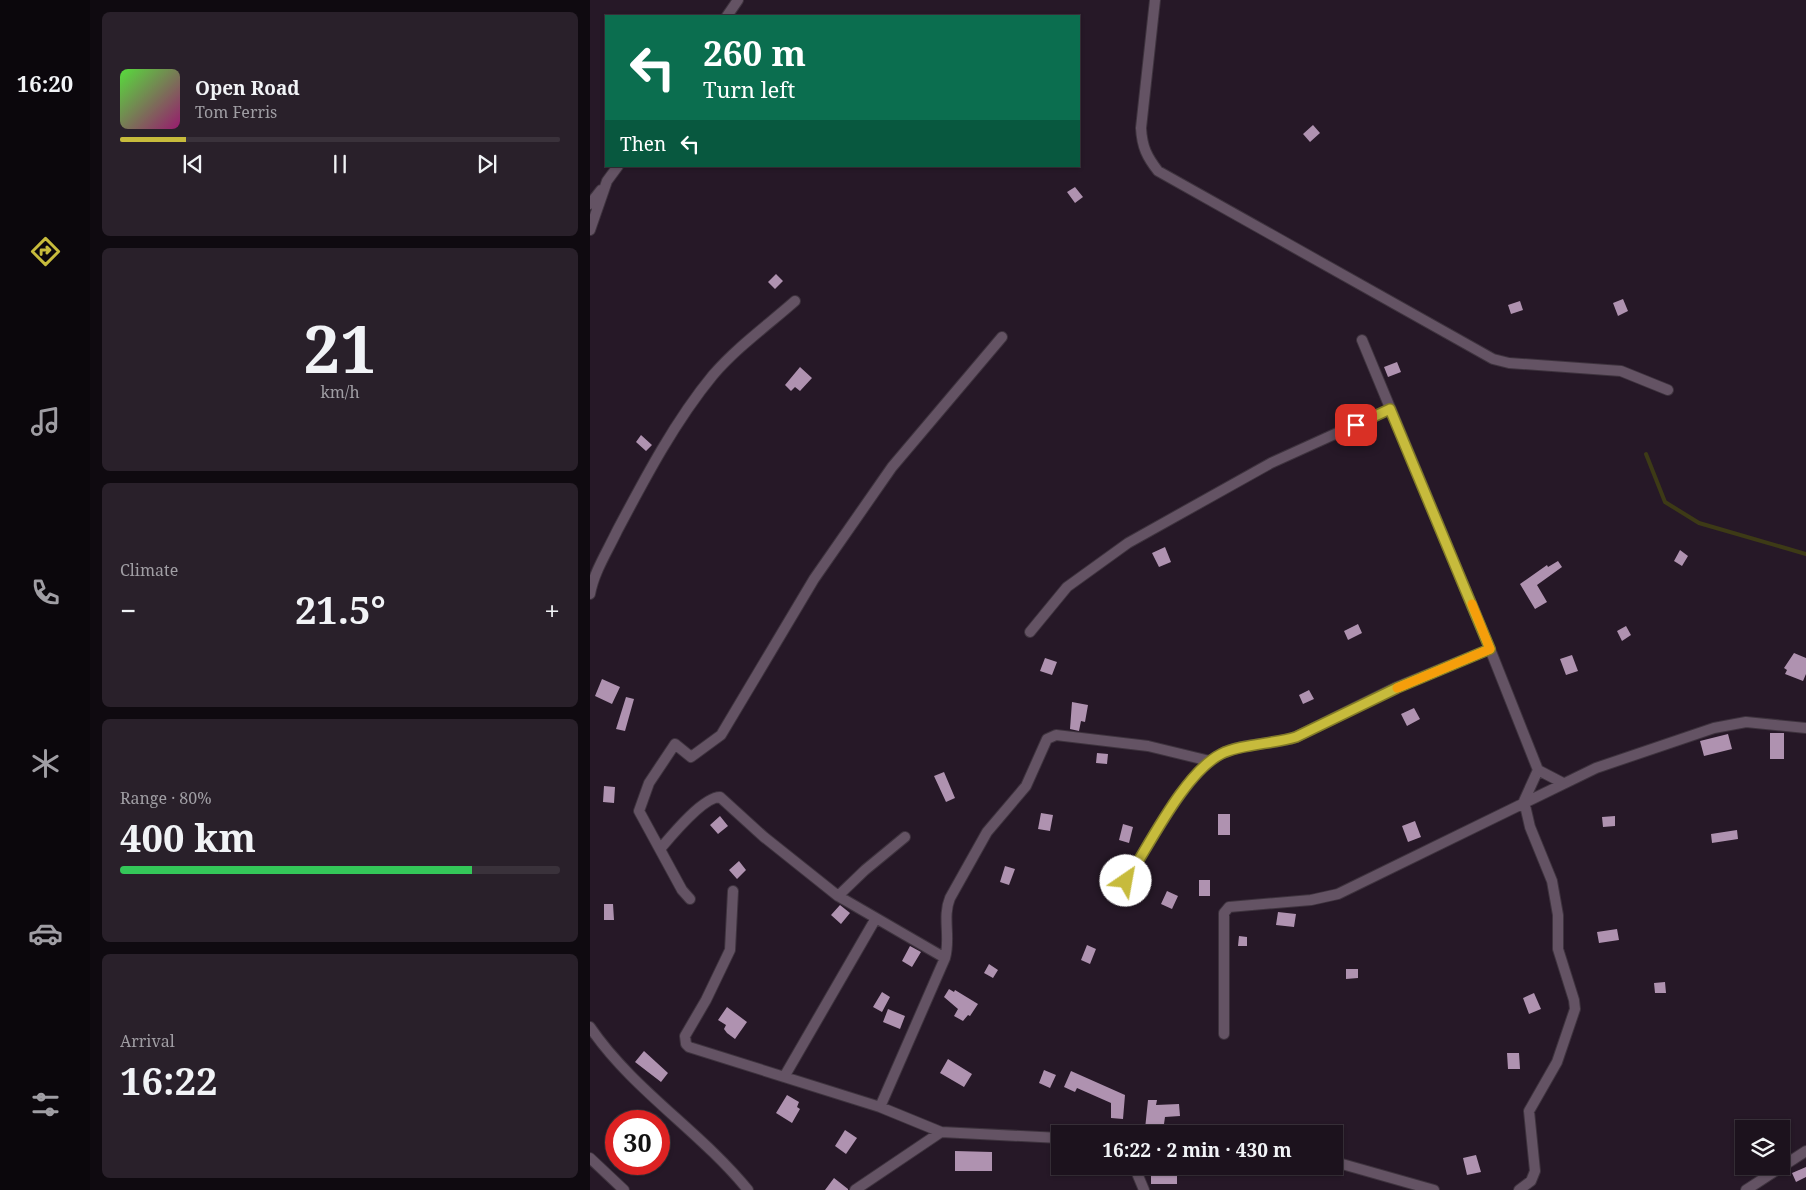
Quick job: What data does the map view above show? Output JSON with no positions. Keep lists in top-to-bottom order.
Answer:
{
  "page": {
    "tabs": "16:20",
    "turn": ["260 m", "Turn left"],
    "song": ["Open Road", "Tom Ferris"],
    "then": "Then",
    "tile": [
      ["21", "km/h"],
      "Climate",
      ["Range · 80%", "400 km"],
      ["Arrival", "16:22"]
    ],
    "heat": ["−", "21.5°", "+"],
    "limit": "30",
    "trip": "16:22 · 2 min · 430 m"
  }
}
